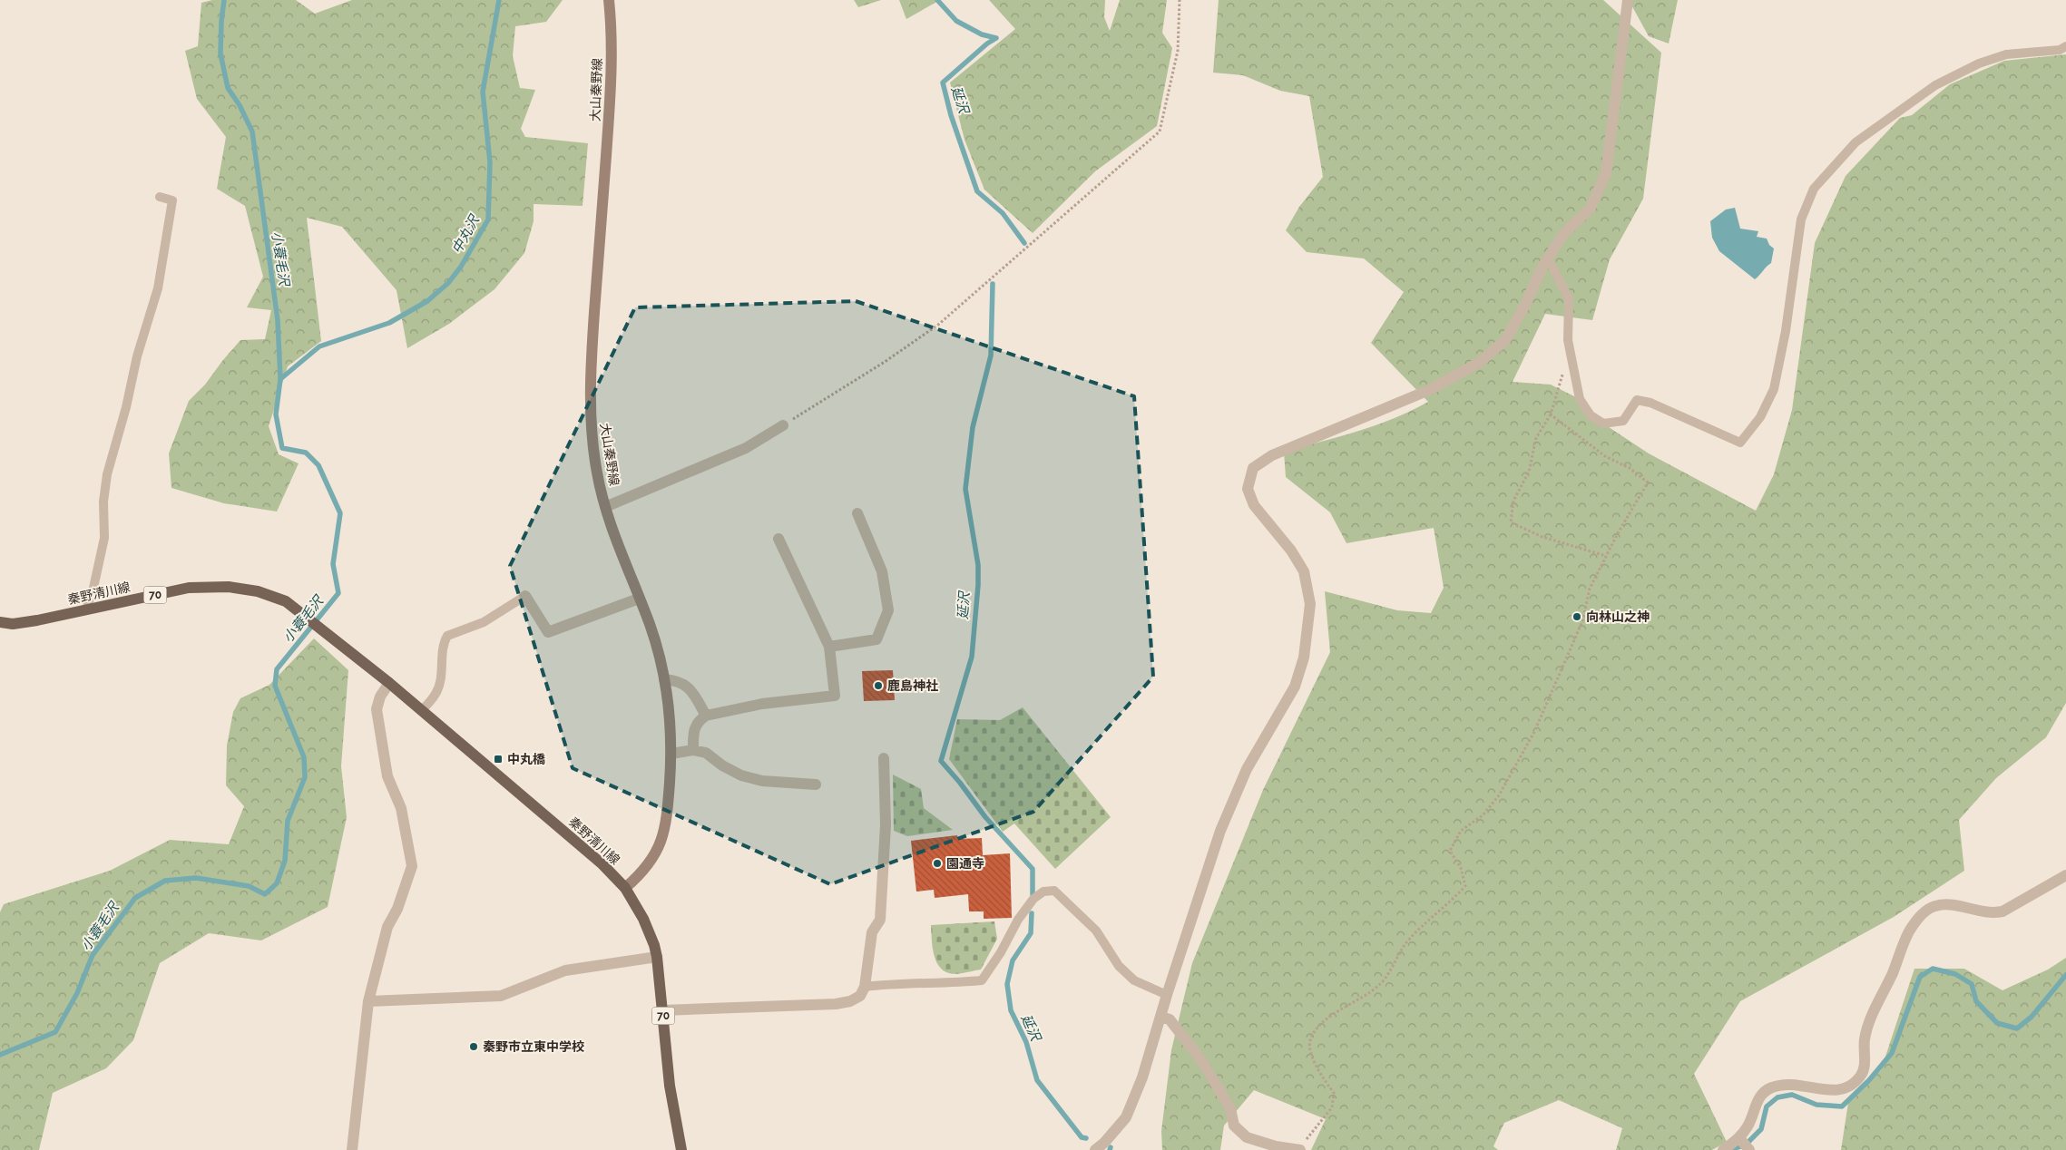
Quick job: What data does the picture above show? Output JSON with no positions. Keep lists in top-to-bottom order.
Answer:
{
  "streets": {
    "main road": ["大山秦野線", "秦野清川線", "70"]
  },
  "crossings": [
    ["大山秦野線", "秦野清川線"]
  ],
  "water": ["延沢", "中丸沢", "小蓑毛沢"],
  "places": {
    "other": [
      "向林山之神",
      "鹿島神社",
      "園通寺",
      "秦野市立東中学校"
    ],
    "transit": ["中丸橋"]
  }
}
